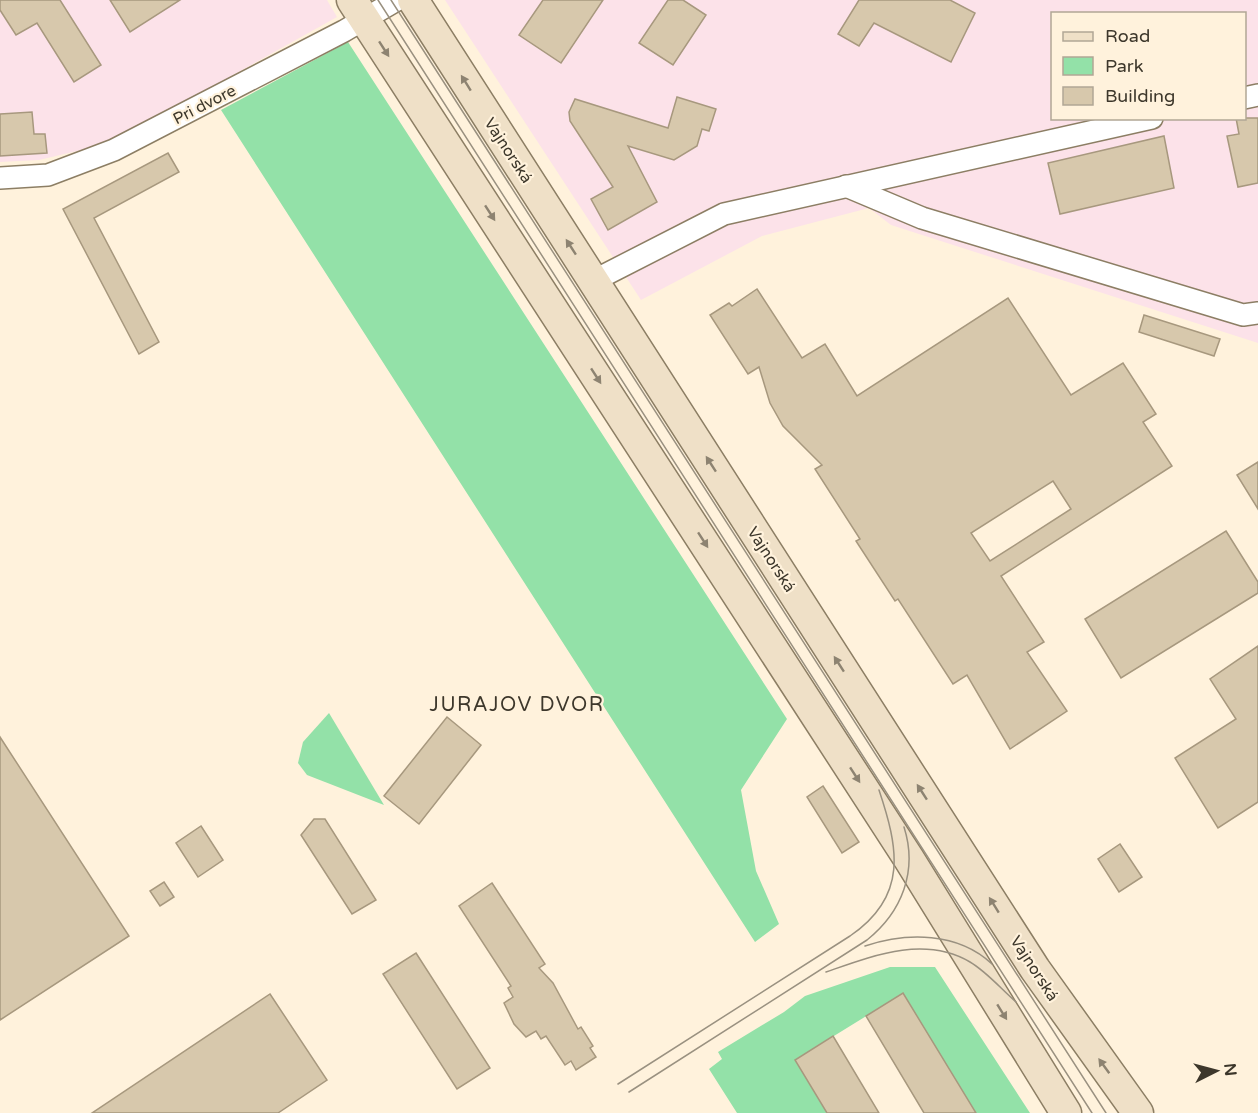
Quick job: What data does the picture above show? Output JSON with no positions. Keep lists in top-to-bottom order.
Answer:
{
  "streets": {
    "main road": ["Vajnorská"],
    "street": ["Pri dvore"]
  },
  "districts": ["JURAJOV DVOR"],
  "legend": ["Road", "Park", "Building"],
  "north": "right"
}
